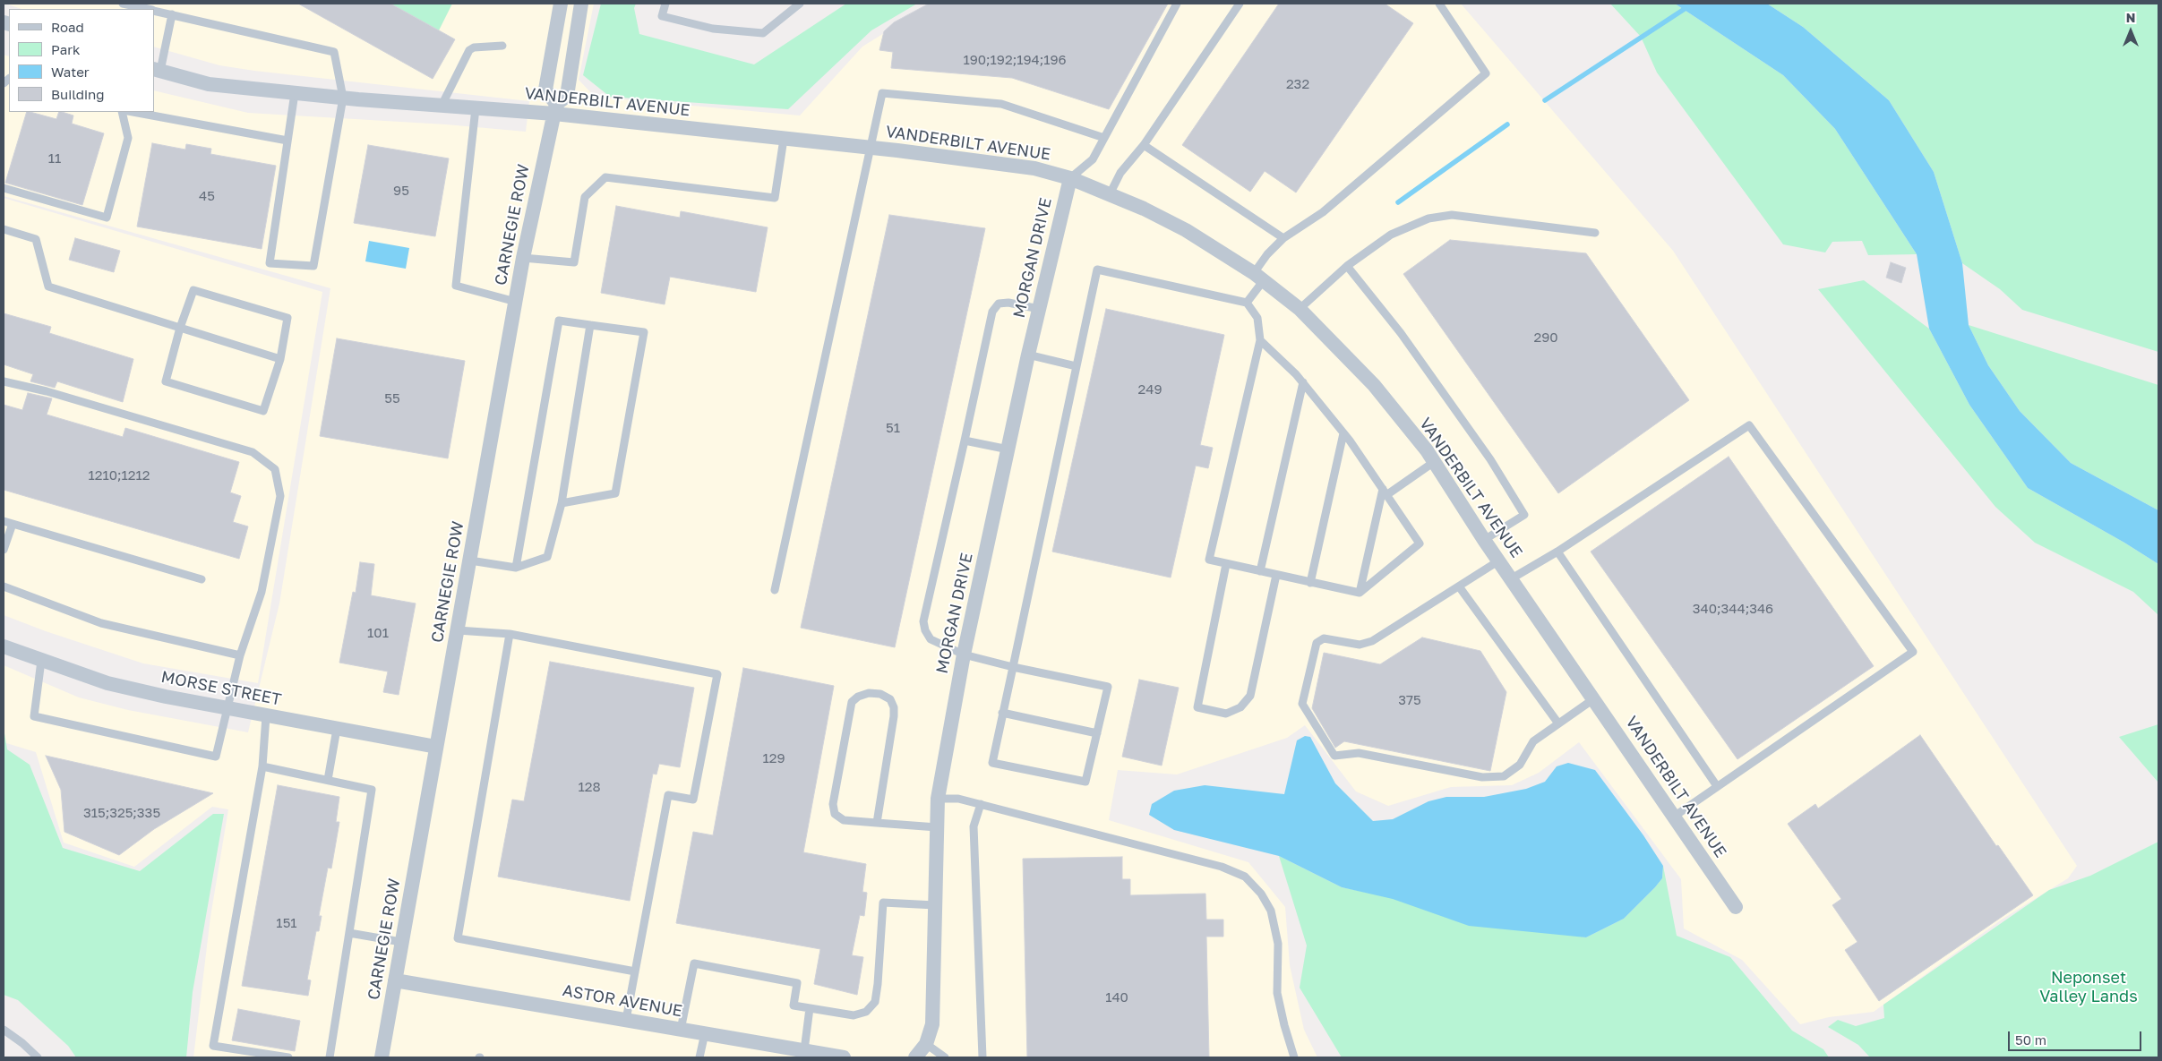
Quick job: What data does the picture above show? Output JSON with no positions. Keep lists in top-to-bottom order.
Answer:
{
  "streets": {
    "street": [
      "VANDERBILT AVENUE",
      "CARNEGIE ROW",
      "MORGAN DRIVE",
      "MORSE STREET",
      "ASTOR AVENUE"
    ]
  },
  "crossings": [
    ["VANDERBILT AVENUE", "CARNEGIE ROW"],
    ["VANDERBILT AVENUE", "MORGAN DRIVE"],
    ["CARNEGIE ROW", "MORSE STREET"],
    ["CARNEGIE ROW", "ASTOR AVENUE"]
  ],
  "parks": ["Neponset Valley Lands"],
  "house_numbers": [
    "190;192;194;196",
    "232",
    "11",
    "95",
    "45",
    "290",
    "249",
    "55",
    "51",
    "1210;1212",
    "340;344;346",
    "101",
    "375",
    "129",
    "128",
    "315;325;335",
    "151",
    "140"
  ],
  "legend": [
    "Road",
    "Park",
    "Water",
    "Building"
  ],
  "scale_bar": "50 m",
  "north": "top"
}
